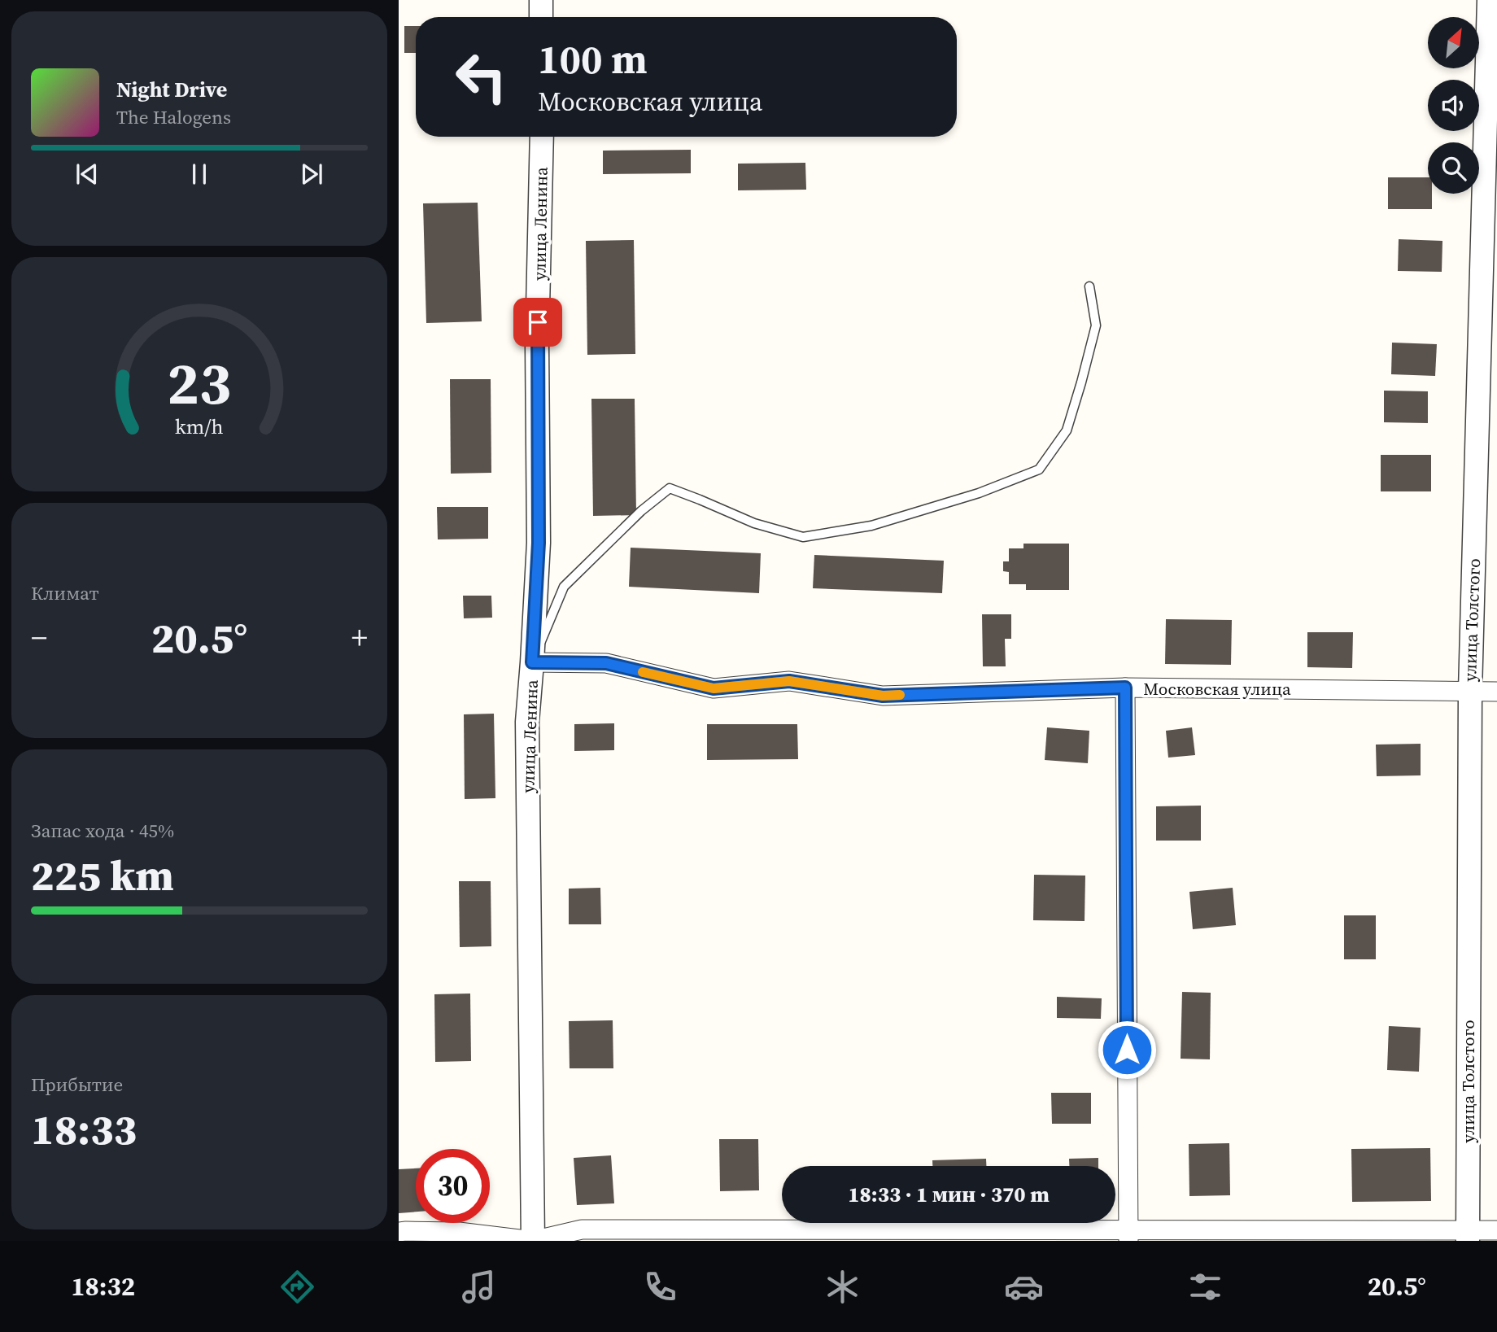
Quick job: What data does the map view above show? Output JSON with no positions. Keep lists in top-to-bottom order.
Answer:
{
  "streets": {
    "street": ["улица Ленина", "улица Толстого", "Московская улица"]
  },
  "crossings": [
    ["улица Ленина", "Московская улица"],
    ["улица Толстого", "Московская улица"]
  ],
  "north": "top right",
  "page": {
    "turn": ["100 m", "Московская улица"],
    "song": ["Night Drive", "The Halogens"],
    "tile": [
      "Климат",
      ["Запас хода · 45%", "225 km"],
      ["Прибытие", "18:33"]
    ],
    "heat": ["−", "20.5°", "+"],
    "limit": "30",
    "trip": "18:33 · 1 мин · 370 m",
    "tabs": ["18:32", "20.5°"],
    "gauge": ["23", "km/h"]
  }
}
